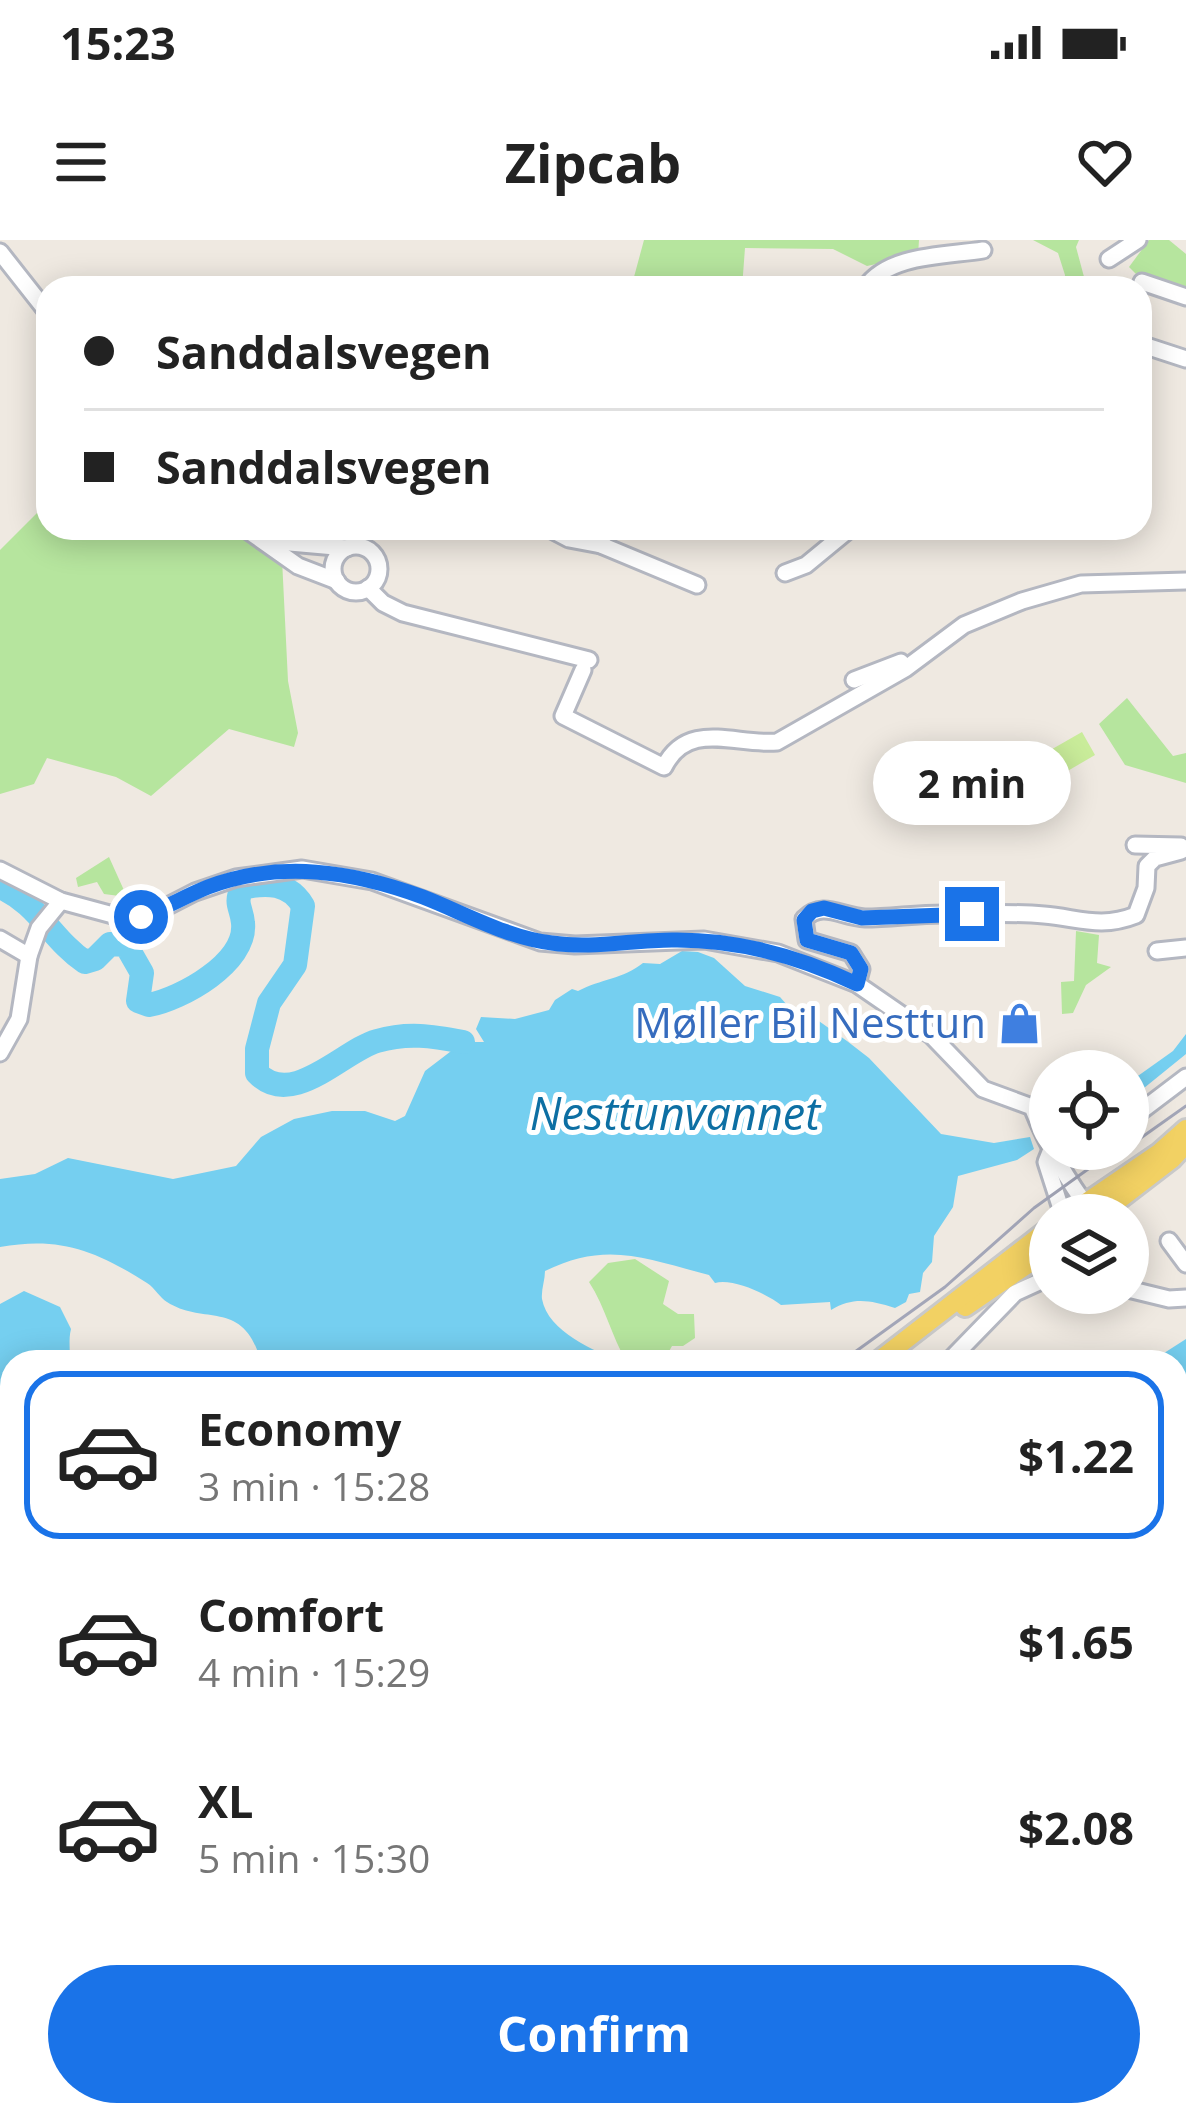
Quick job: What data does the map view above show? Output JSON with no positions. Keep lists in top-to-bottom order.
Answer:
{
  "water": ["Nesttunvannet"],
  "places": {
    "shop": ["Møller Bil Nesttun"]
  },
  "page": {
    "status": "15:23",
    "header": "Zipcab",
    "banner": ["Sanddalsvegen", "Sanddalsvegen"],
    "bubble": "2 min",
    "list": [
      {
        "name": "Economy",
        "note": "3 min · 15:28",
        "value": "$1.22"
      },
      {
        "name": "Comfort",
        "note": "4 min · 15:29",
        "value": "$1.65"
      },
      {
        "name": "XL",
        "note": "5 min · 15:30",
        "value": "$2.08"
      }
    ],
    "buttons": "Confirm"
  }
}
